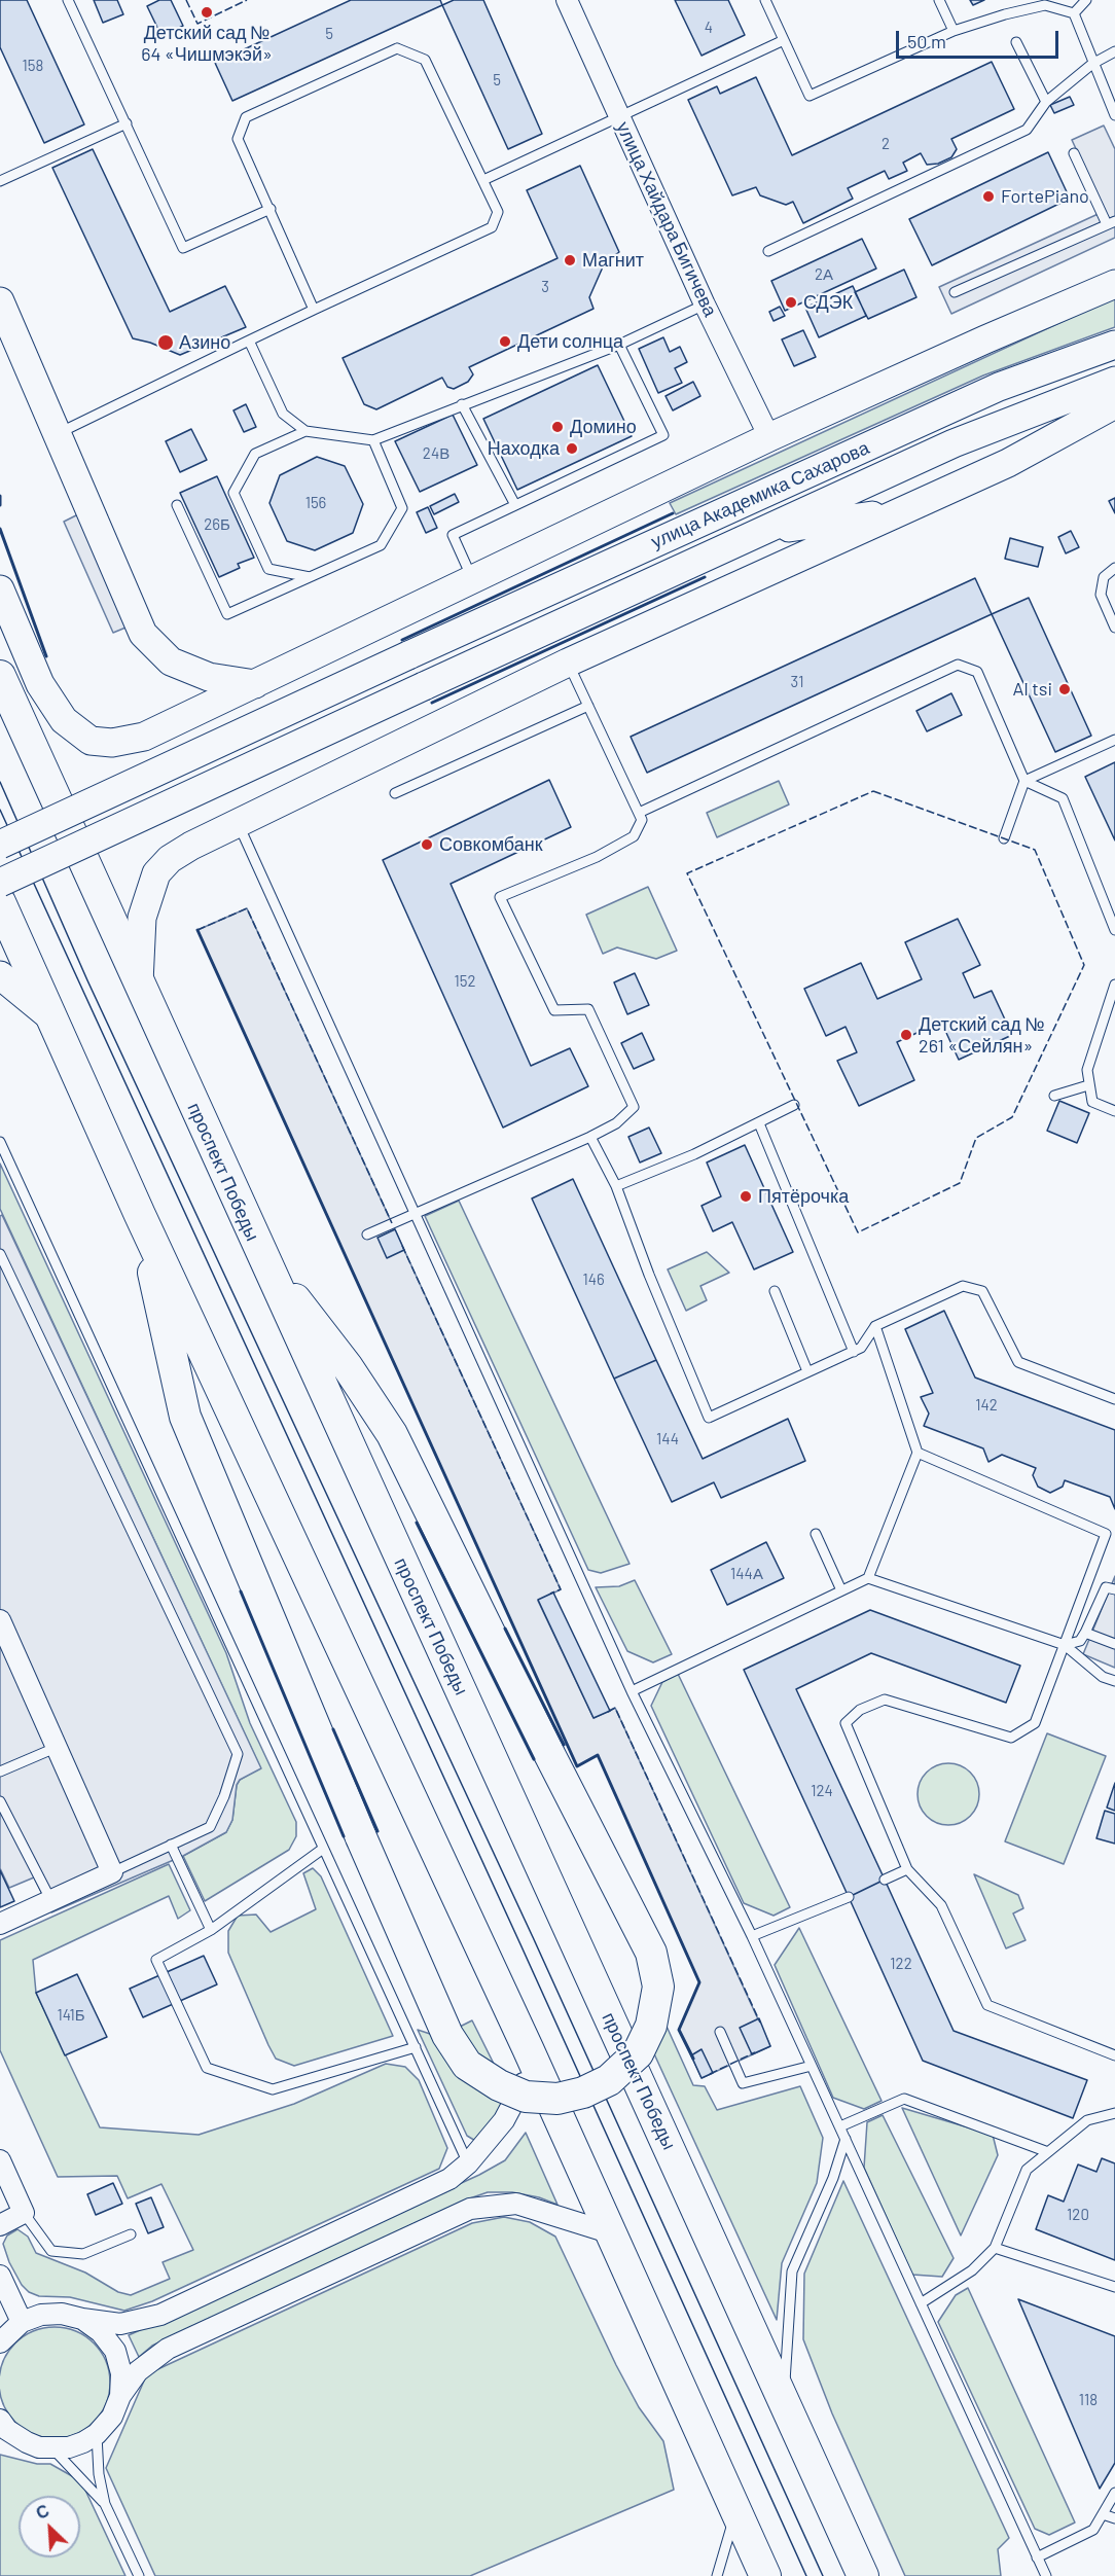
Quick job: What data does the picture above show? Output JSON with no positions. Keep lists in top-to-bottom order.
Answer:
{
  "streets": {
    "main road": ["улица Академика Сахарова", "проспект Победы"],
    "street": ["улица Хайдара Бигичева"]
  },
  "places": [
    "Детский сад № 64 «Чишмэкэй»",
    "FortePiano",
    "Магнит",
    "СДЭК",
    "Дети солнца",
    "Азино",
    "Домино",
    "Находка",
    "Al tsi",
    "Совкомбанк",
    "Детский сад № 261 «Сейлян»",
    "Пятёрочка"
  ],
  "house_numbers": [
    "4",
    "5",
    "158",
    "5",
    "2",
    "2А",
    "3",
    "24В",
    "156",
    "26Б",
    "31",
    "152",
    "146",
    "142",
    "144",
    "144А",
    "124",
    "122",
    "141Б",
    "120",
    "118"
  ],
  "scale_bar": "50 m",
  "north": "top left"
}
